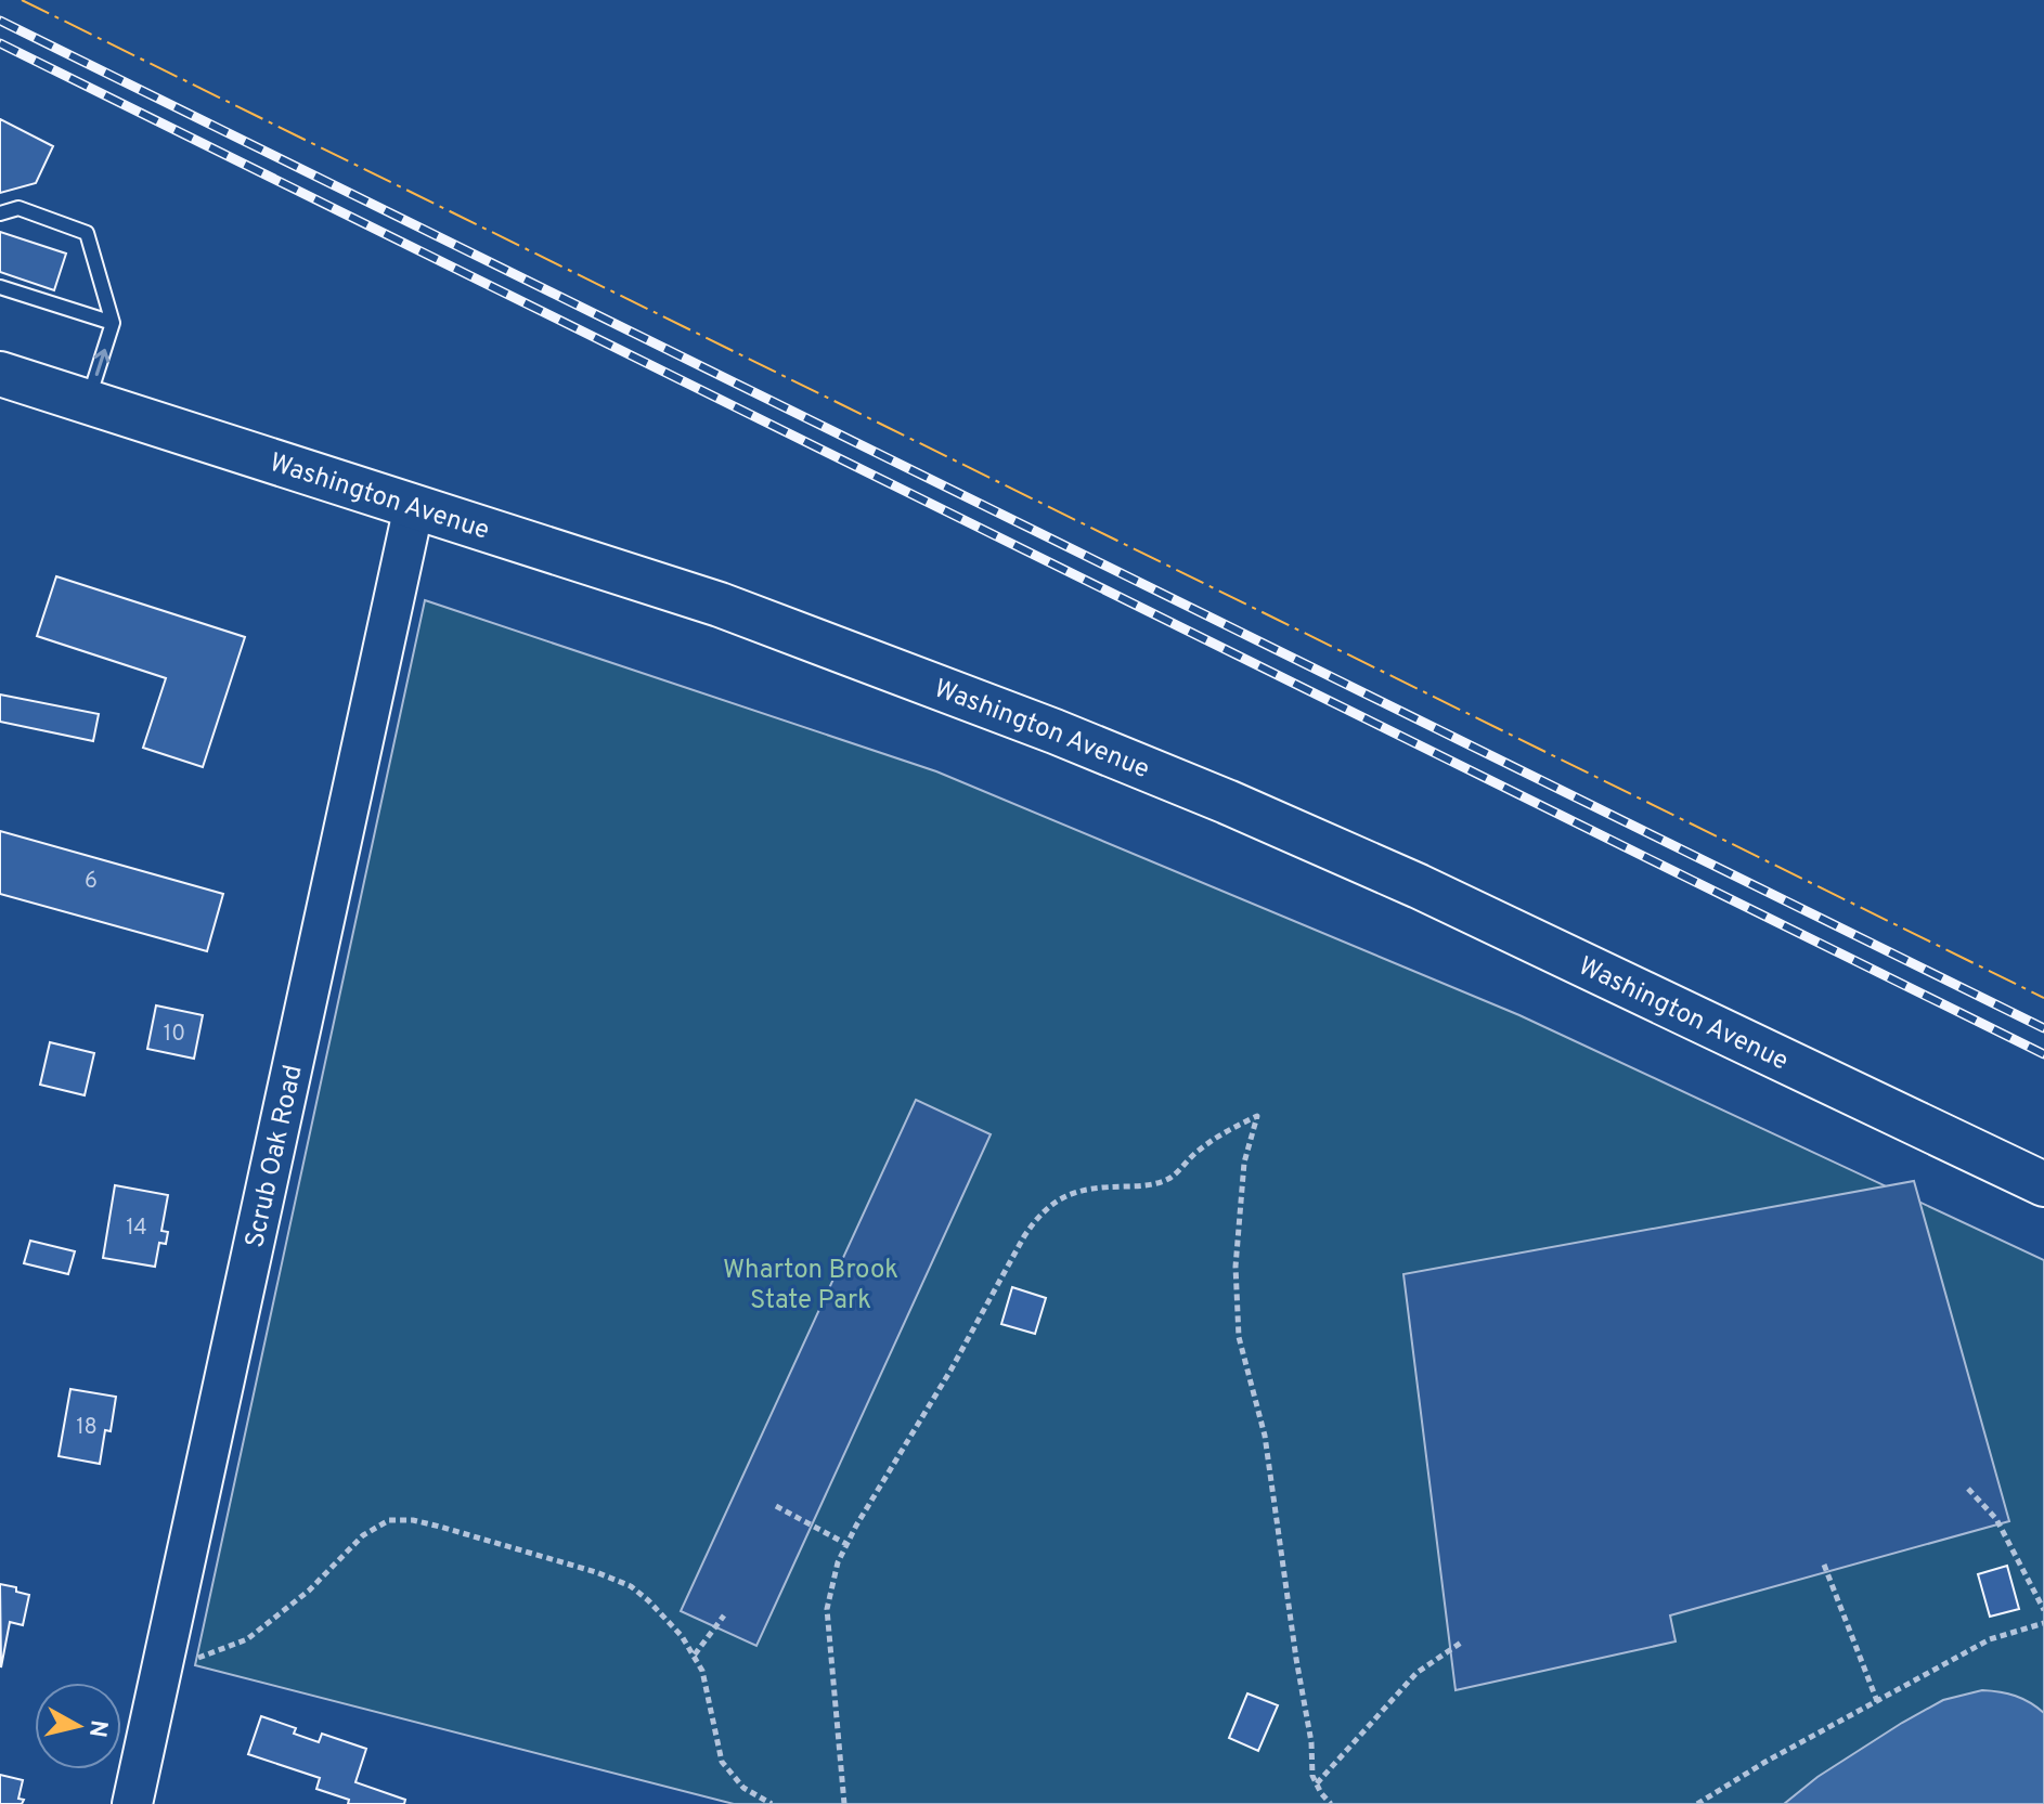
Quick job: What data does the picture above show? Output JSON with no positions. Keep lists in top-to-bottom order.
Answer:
{
  "streets": {
    "main road": ["Washington Avenue", "Scrub Oak Road"]
  },
  "crossings": [
    ["Washington Avenue", "Scrub Oak Road"]
  ],
  "parks": ["Wharton Brook State Park"],
  "house_numbers": [
    "6",
    "10",
    "14",
    "18"
  ],
  "north": "right"
}
